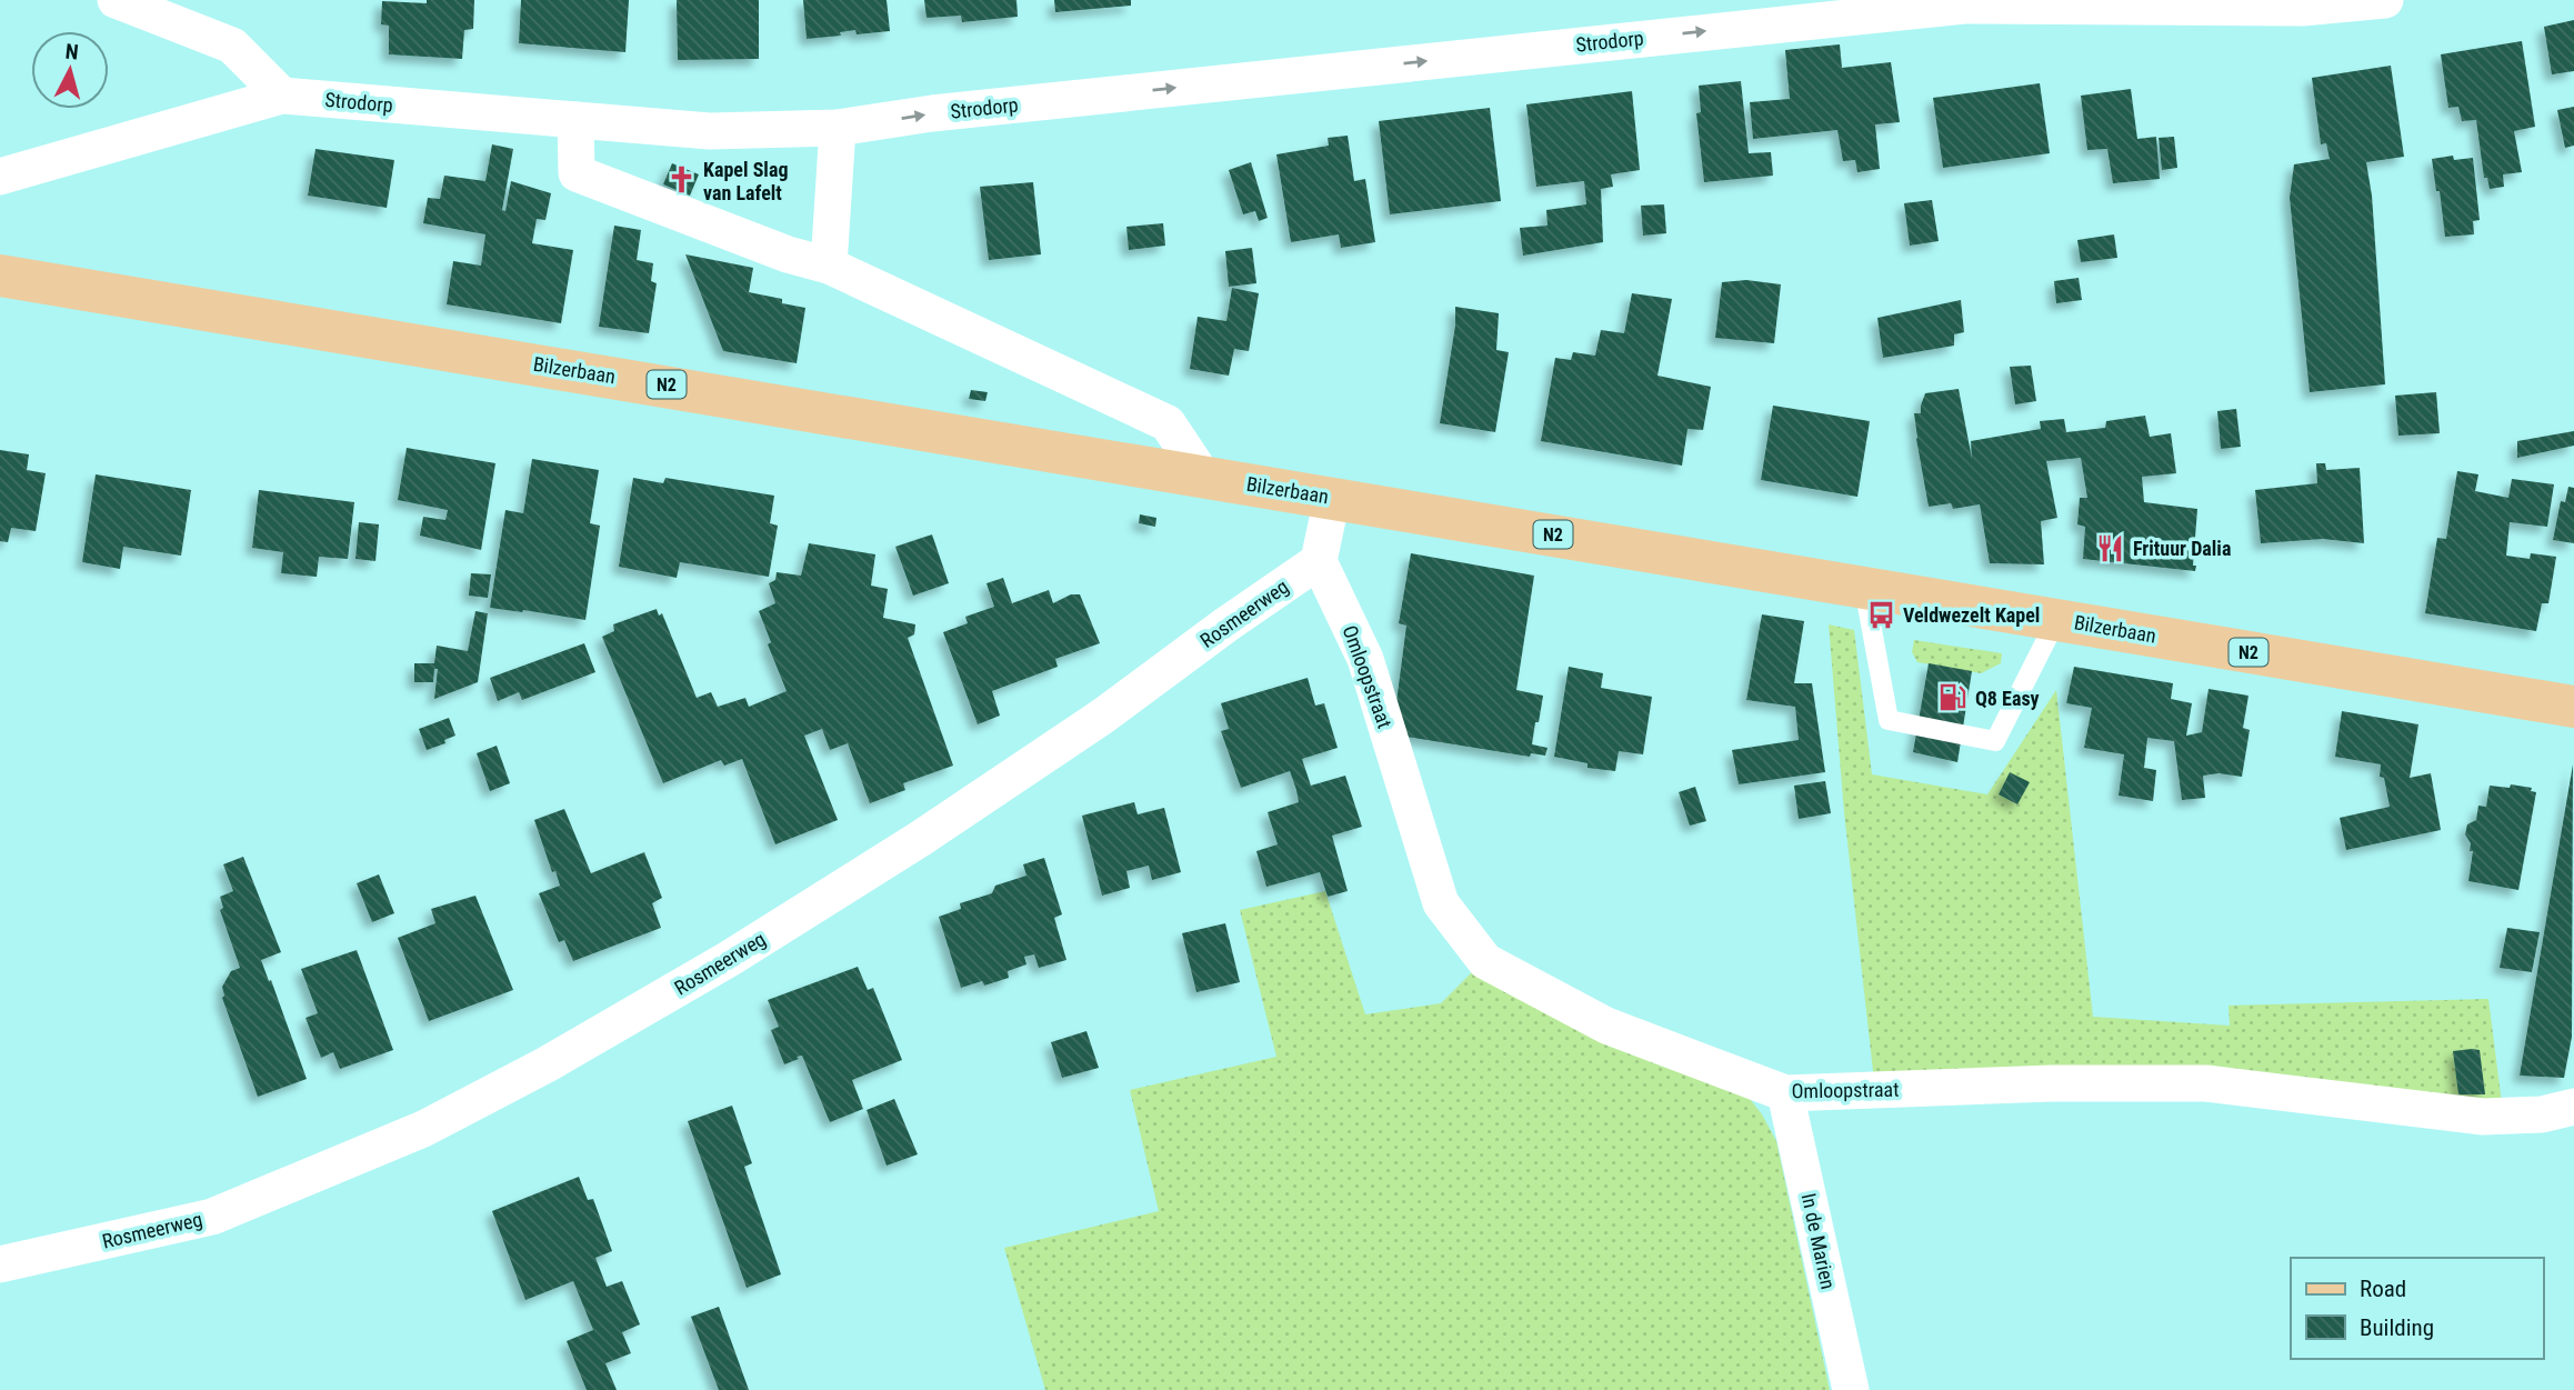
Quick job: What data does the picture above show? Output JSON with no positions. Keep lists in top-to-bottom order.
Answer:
{
  "streets": {
    "main road": ["Bilzerbaan", "N2"],
    "street": [
      "Strodorp",
      "Rosmeerweg",
      "Omloopstraat",
      "In de Marien"
    ]
  },
  "crossings": [
    ["Rosmeerweg", "Omloopstraat"],
    ["Omloopstraat", "In de Marien"]
  ],
  "one_way": ["Strodorp"],
  "places": {
    "church": ["Kapel Slag van Lafelt"],
    "restaurant": ["Frituur Dalia"],
    "bus stop": ["Veldwezelt Kapel"],
    "fuel station": ["Q8 Easy"]
  },
  "legend": ["Road", "Building"],
  "north": "top"
}
